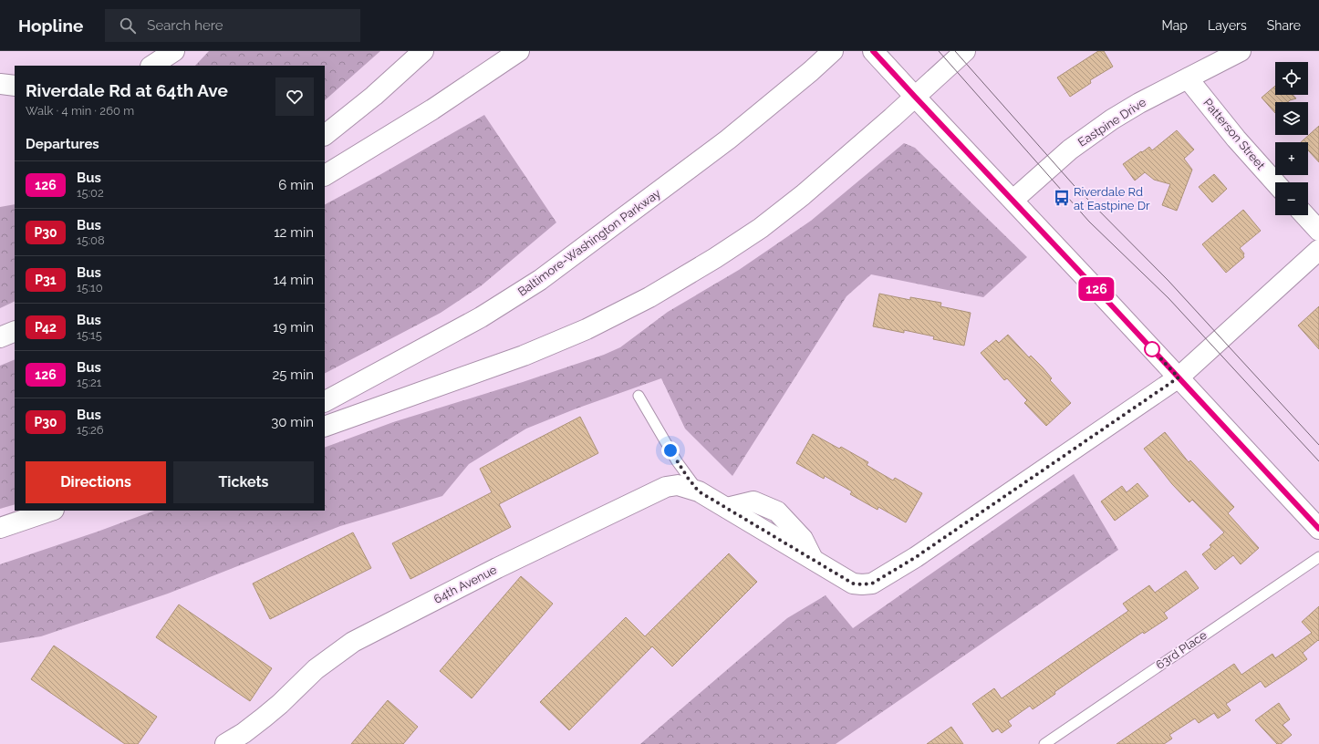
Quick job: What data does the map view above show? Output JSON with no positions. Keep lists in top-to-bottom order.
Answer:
{
  "streets": {
    "main road": [
      "Eastpine Drive",
      "Patterson Street",
      "Baltimore-Washington Parkway",
      "64th Avenue"
    ],
    "lane": ["63rd Place"]
  },
  "crossings": [
    ["Eastpine Drive", "Patterson Street"]
  ],
  "places": {
    "bus stop": ["Riverdale Rd at Eastpine Dr"]
  },
  "lines": ["bus line 126"],
  "page": {
    "header": "Hopline",
    "search": "Search here",
    "nav": ["Map", "Layers", "Share"],
    "on_map": "126",
    "map_buttons": ["+", "−"],
    "heading": [
      ["Riverdale Rd at 64th Ave", "Walk · 4 min · 260 m"],
      "Departures"
    ],
    "list": [
      {
        "mark": "126",
        "name": "Bus",
        "note": "15:02",
        "value": "6 min"
      },
      {
        "mark": "P30",
        "name": "Bus",
        "note": "15:08",
        "value": "12 min"
      },
      {
        "mark": "P31",
        "name": "Bus",
        "note": "15:10",
        "value": "14 min"
      },
      {
        "mark": "P42",
        "name": "Bus",
        "note": "15:15",
        "value": "19 min"
      },
      {
        "mark": "126",
        "name": "Bus",
        "note": "15:21",
        "value": "25 min"
      },
      {
        "mark": "P30",
        "name": "Bus",
        "note": "15:26",
        "value": "30 min"
      }
    ],
    "buttons": ["Directions", "Tickets"]
  }
}
